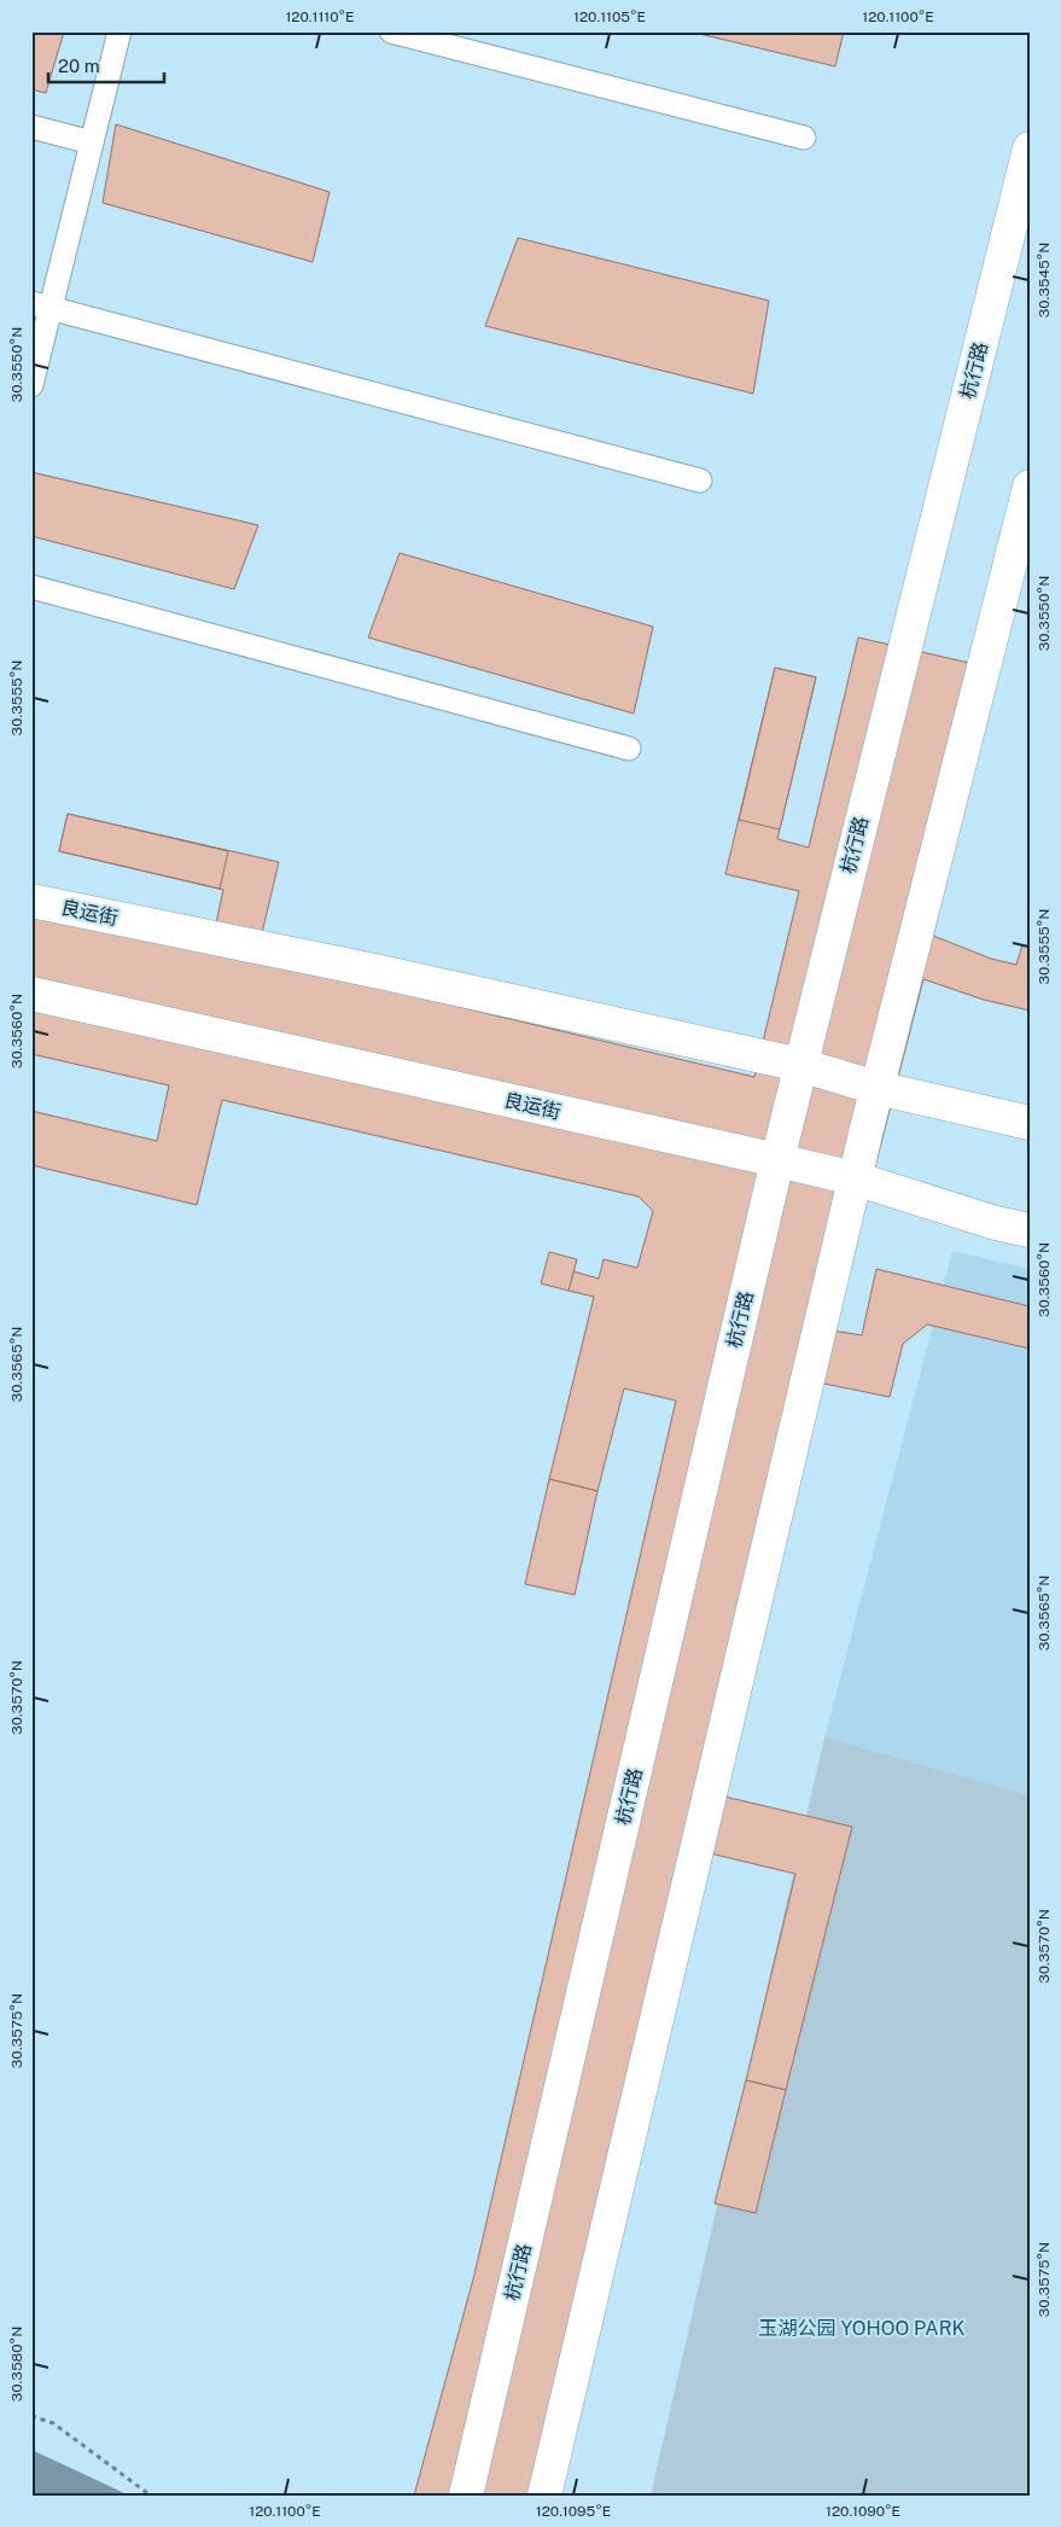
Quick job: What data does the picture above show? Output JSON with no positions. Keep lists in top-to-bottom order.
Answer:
{
  "streets": {
    "main road": ["杭行路", "良运街"]
  },
  "crossings": [
    ["杭行路", "良运街"]
  ],
  "parks": ["玉湖公园 YOHOO PARK"],
  "scale_bar": "20 m",
  "coordinates": [
    "120.1110°E",
    "120.1105°E",
    "120.1100°E",
    "30.3545°N",
    "30.3550°N",
    "30.3555°N",
    "30.3560°N",
    "30.3565°N",
    "30.3570°N",
    "30.3575°N",
    "30.3580°N",
    "120.1095°E",
    "120.1090°E"
  ]
}
